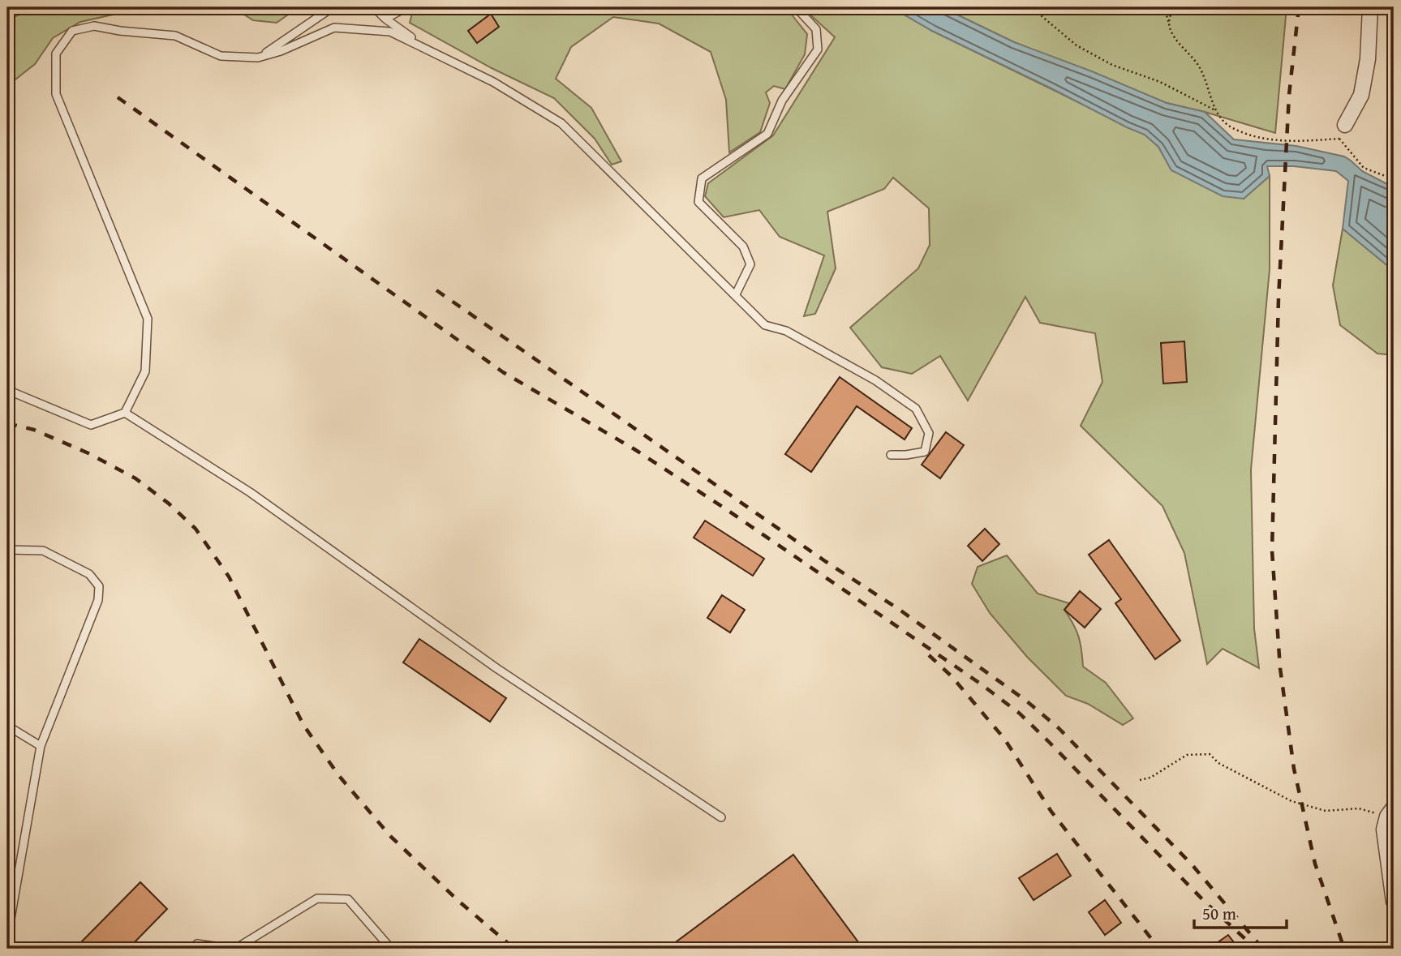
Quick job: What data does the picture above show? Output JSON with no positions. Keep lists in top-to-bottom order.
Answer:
{
  "scale_bar": "50 m"
}
